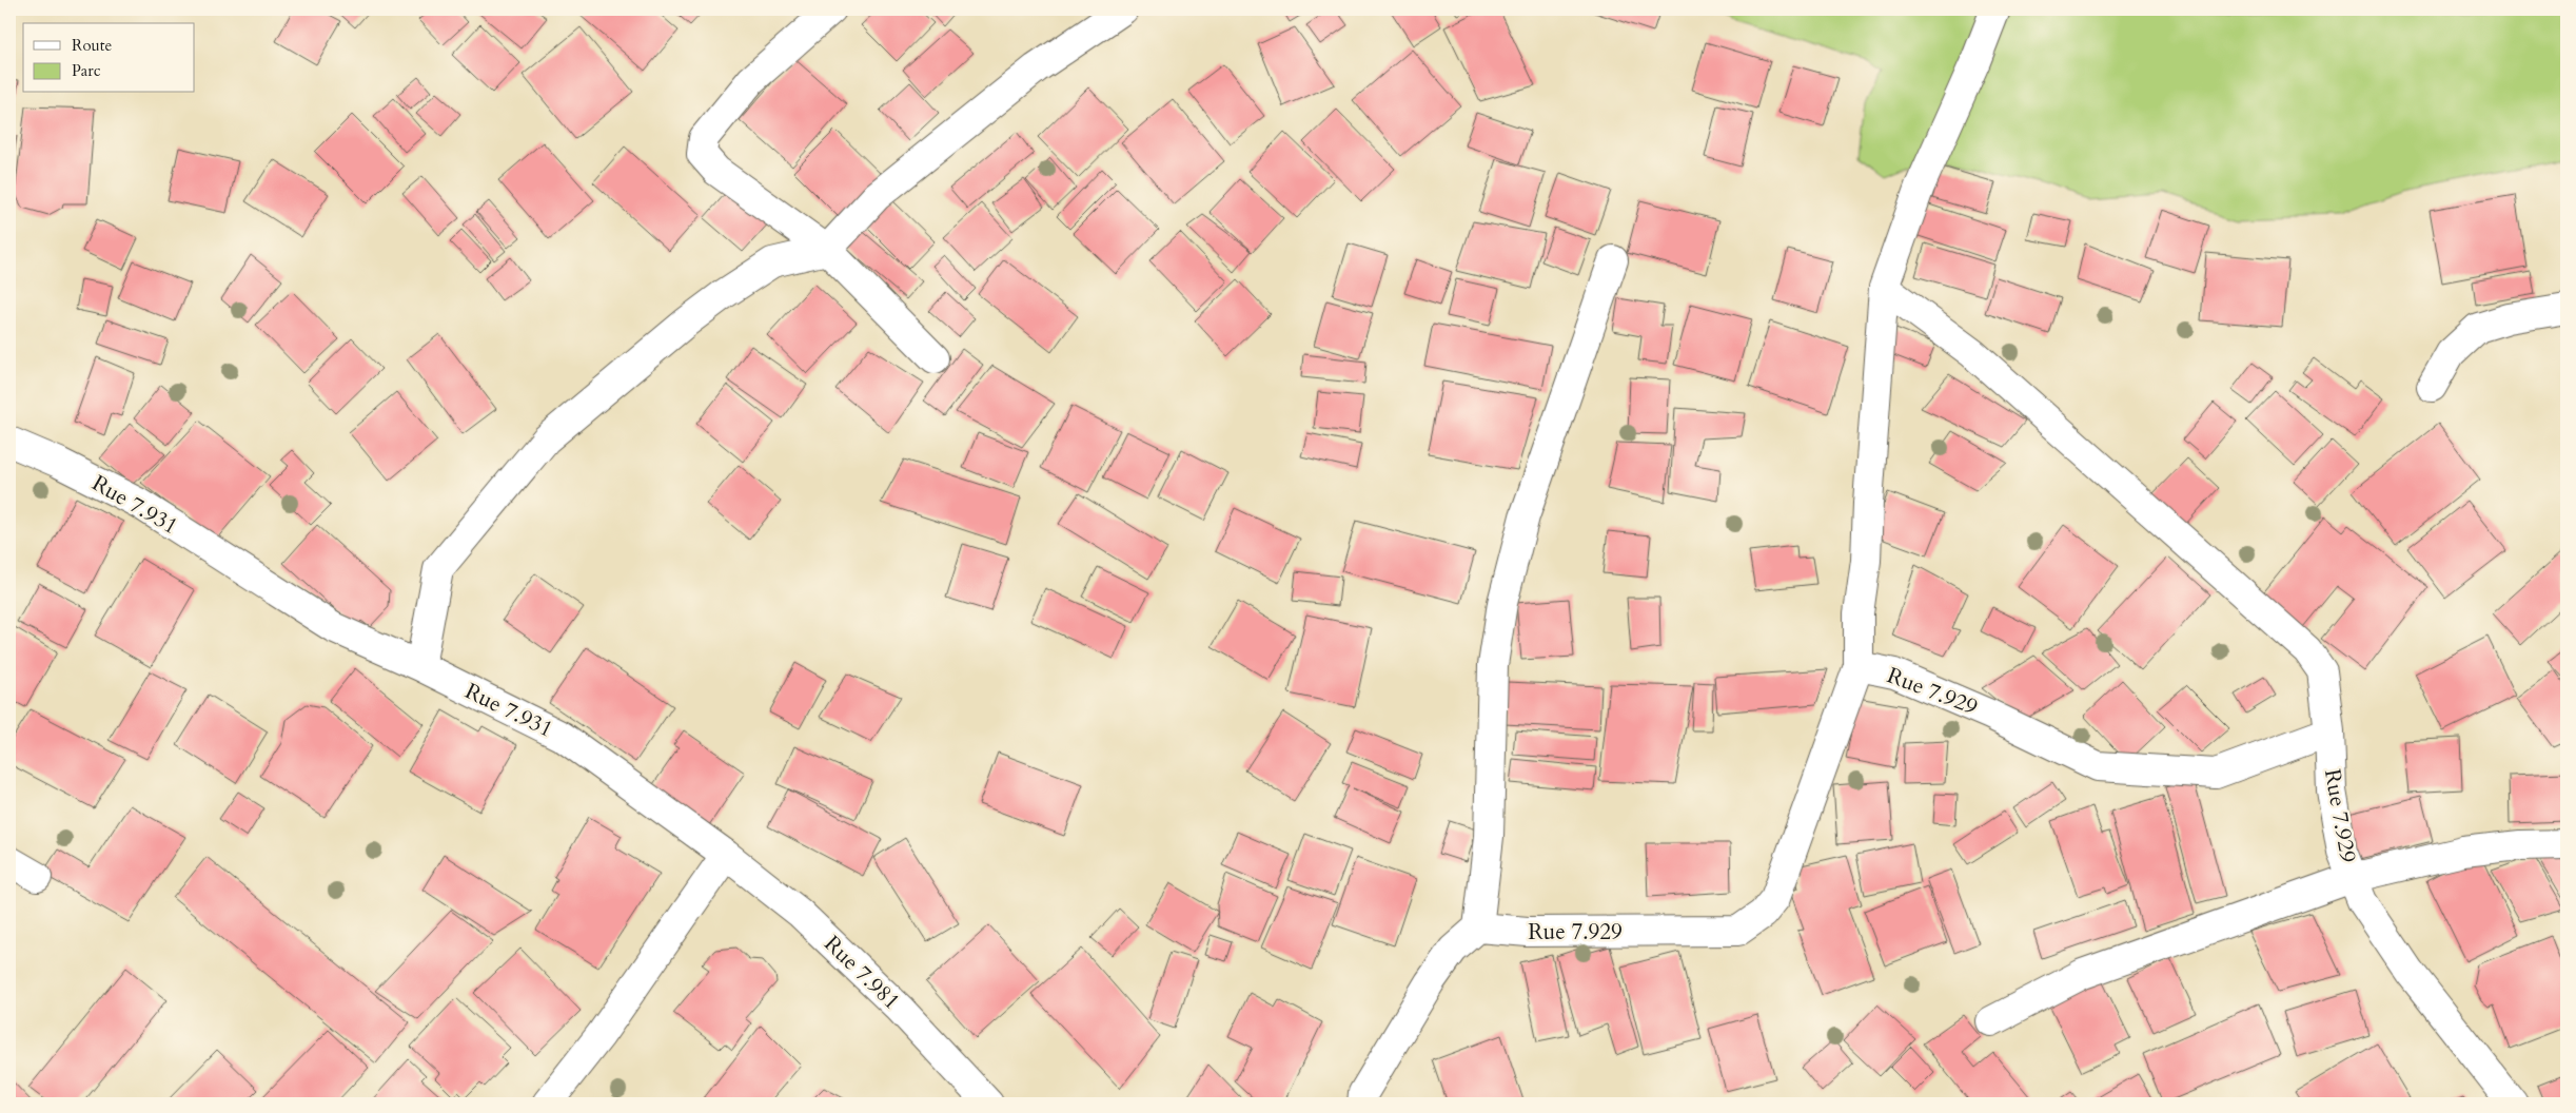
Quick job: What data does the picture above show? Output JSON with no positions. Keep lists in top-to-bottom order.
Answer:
{
  "streets": {
    "street": ["Rue 7.931", "Rue 7.929", "Rue 7.981"]
  },
  "crossings": [
    ["Rue 7.931", "Rue 7.981"]
  ],
  "legend": ["Route", "Parc"]
}
